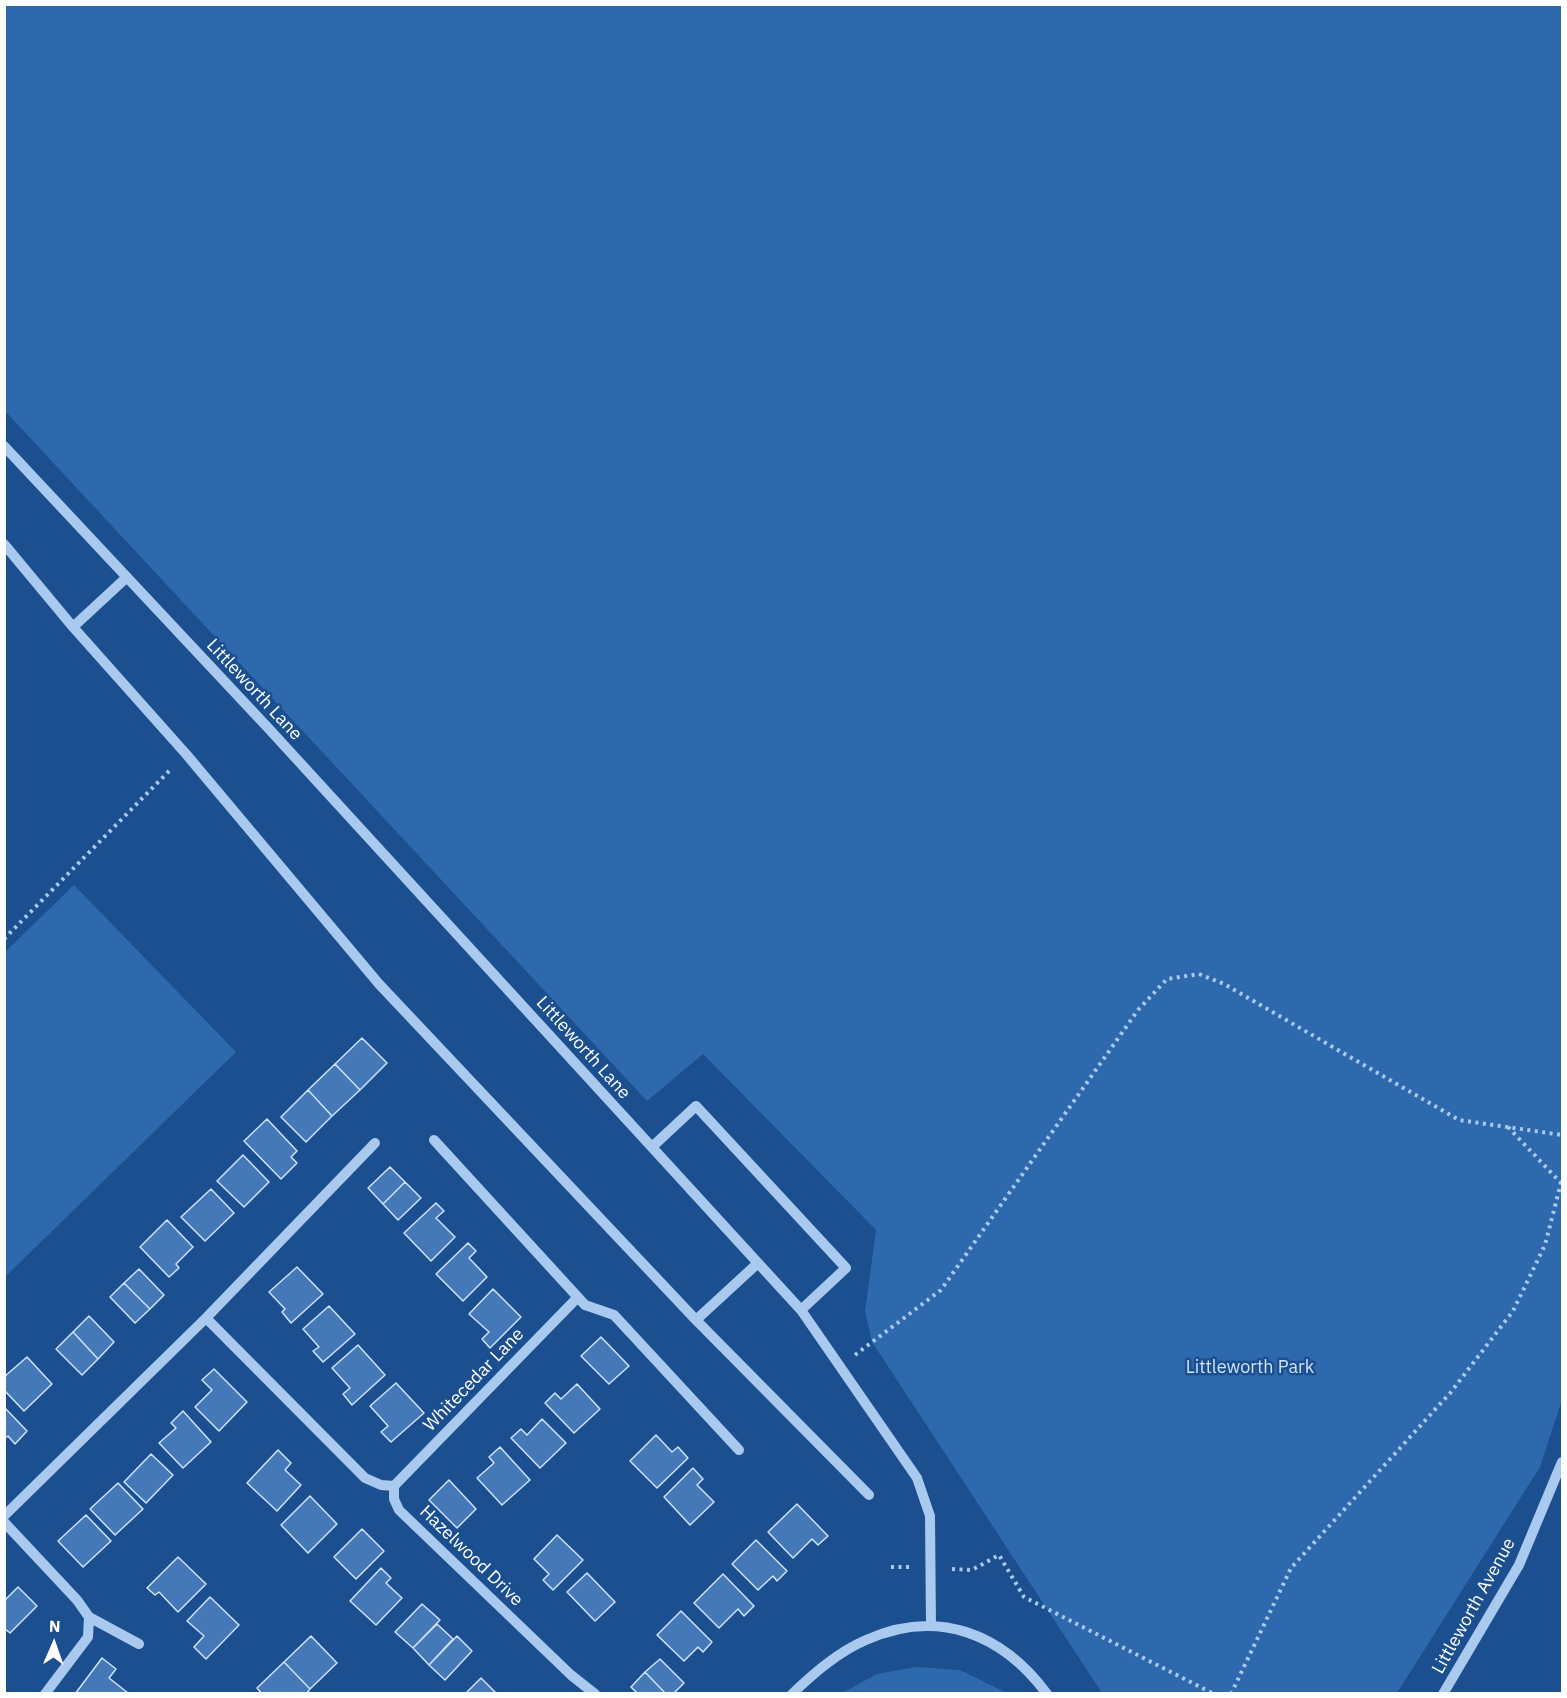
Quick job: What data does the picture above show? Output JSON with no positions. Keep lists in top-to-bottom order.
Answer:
{
  "streets": {
    "street": [
      "Littleworth Lane",
      "Whitecedar Lane",
      "Hazelwood Drive",
      "Littleworth Avenue"
    ]
  },
  "crossings": [
    ["Whitecedar Lane", "Hazelwood Drive"]
  ],
  "parks": ["Littleworth Park"],
  "north": "top"
}
